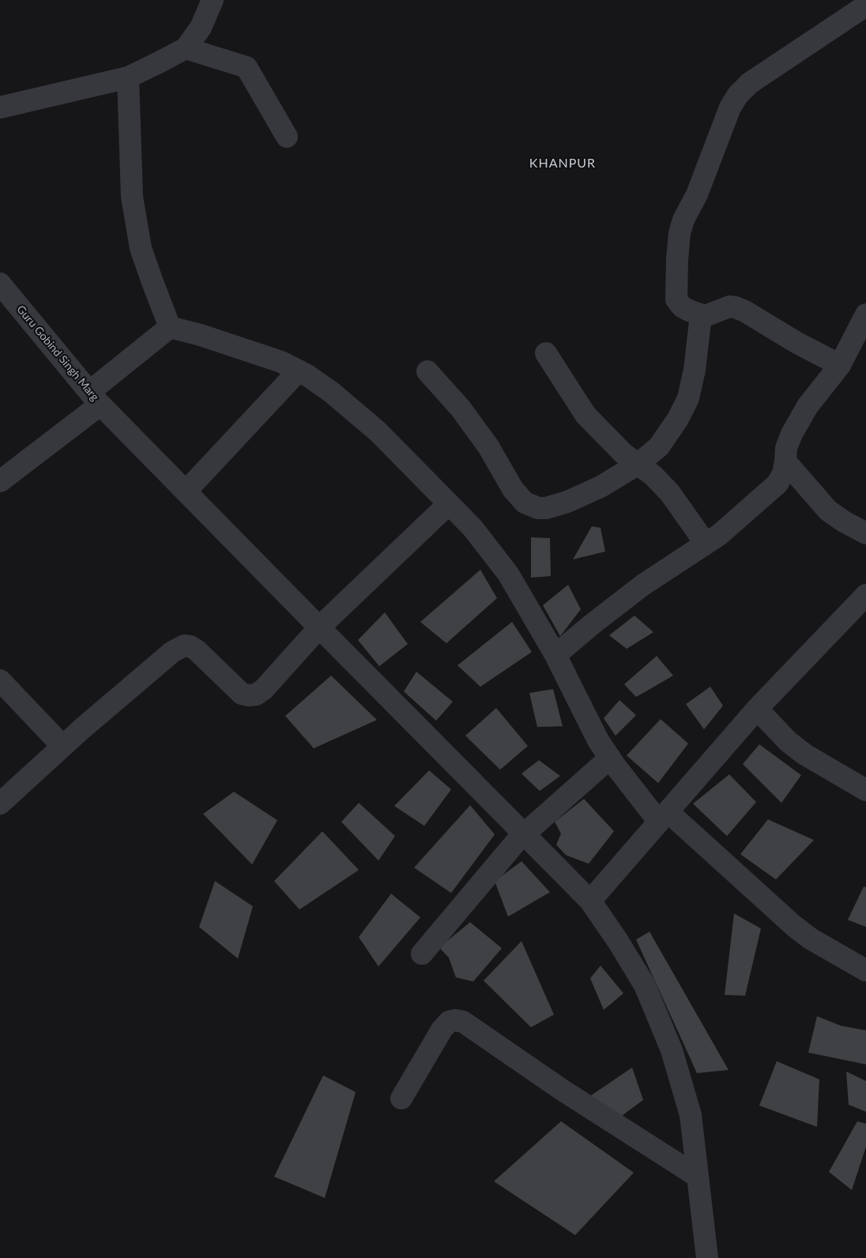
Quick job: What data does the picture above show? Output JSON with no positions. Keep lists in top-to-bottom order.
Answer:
{
  "streets": {
    "street": ["Guru Gobind Singh Marg"]
  },
  "districts": ["KHANPUR"]
}
